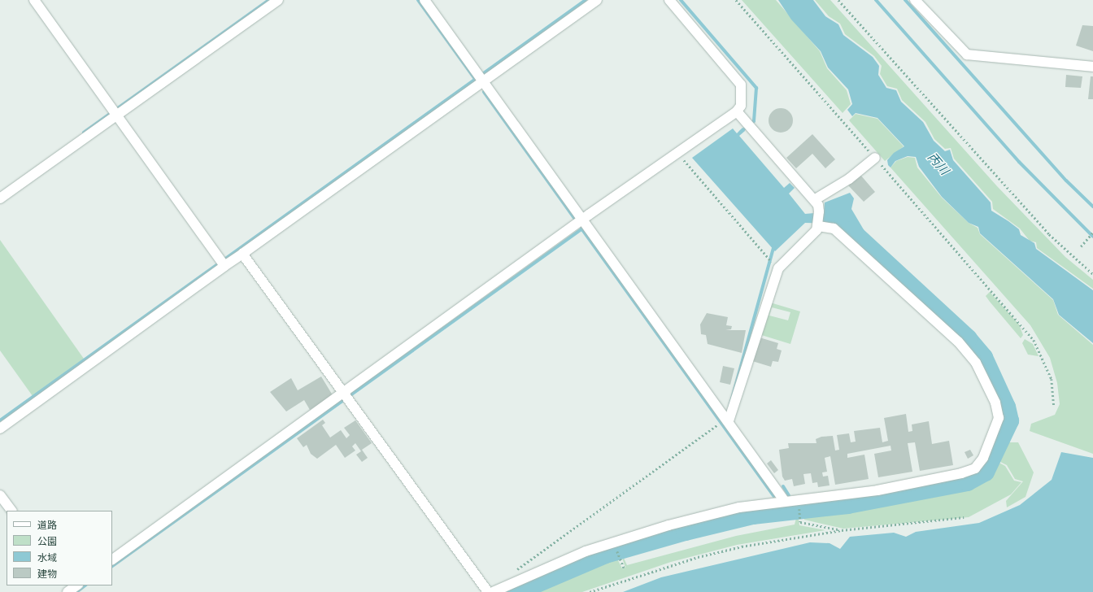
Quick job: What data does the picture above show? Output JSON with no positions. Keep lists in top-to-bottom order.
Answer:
{
  "water": ["丙川"],
  "legend": [
    "道路",
    "公園",
    "水域",
    "建物"
  ]
}
